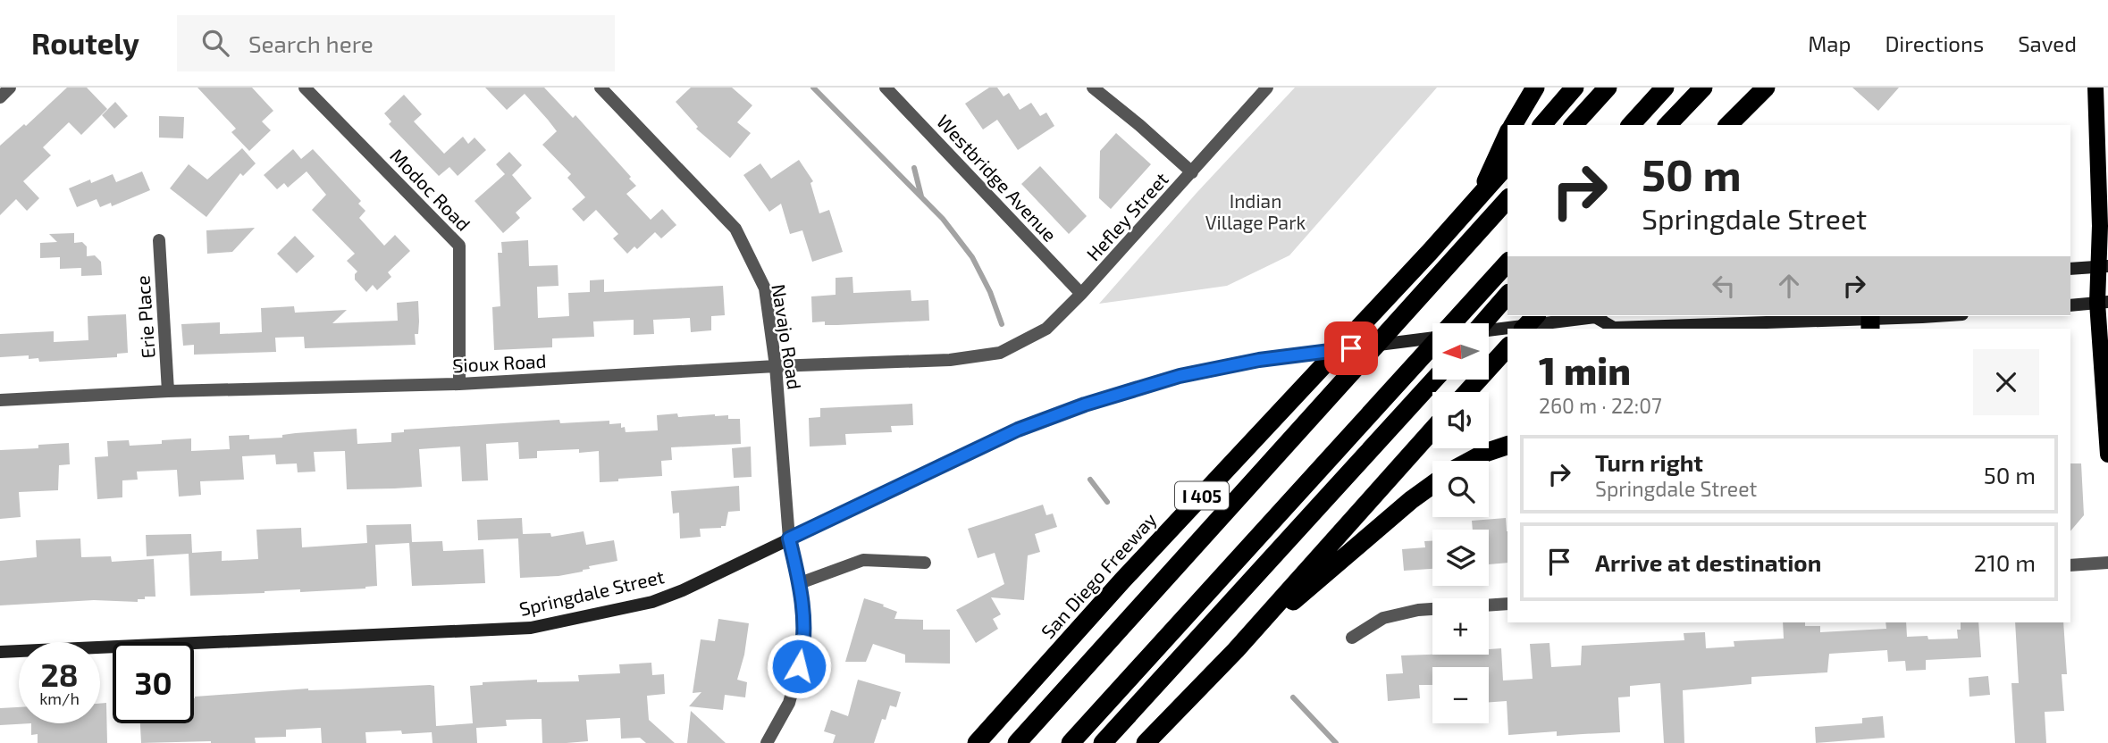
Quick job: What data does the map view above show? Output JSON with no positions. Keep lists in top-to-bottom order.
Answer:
{
  "streets": {
    "highway": ["I 405", "San Diego Freeway"],
    "main road": ["Springdale Street"],
    "street": [
      "Westbridge Avenue",
      "Modoc Road",
      "Hefley Street",
      "Erie Place",
      "Navajo Road",
      "Sioux Road"
    ]
  },
  "crossings": [
    ["Westbridge Avenue", "Hefley Street"],
    ["Modoc Road", "Sioux Road"],
    ["Hefley Street", "Sioux Road"],
    ["Erie Place", "Sioux Road"],
    ["Navajo Road", "Sioux Road"],
    ["Navajo Road", "Springdale Street"]
  ],
  "parks": ["Indian Village Park"],
  "north": "left",
  "page": {
    "header": "Routely",
    "search": "Search here",
    "nav": ["Map", "Directions", "Saved"],
    "turn": ["50 m", "Springdale Street"],
    "map_buttons": ["+", "−"],
    "heading": ["1 min", "260 m · 22:07"],
    "list": [
      {
        "name": "Turn right",
        "note": "Springdale Street",
        "value": "50 m"
      },
      {
        "name": "Arrive at destination",
        "value": "210 m"
      }
    ],
    "speed": "28 km/h",
    "limit": "30"
  }
}
